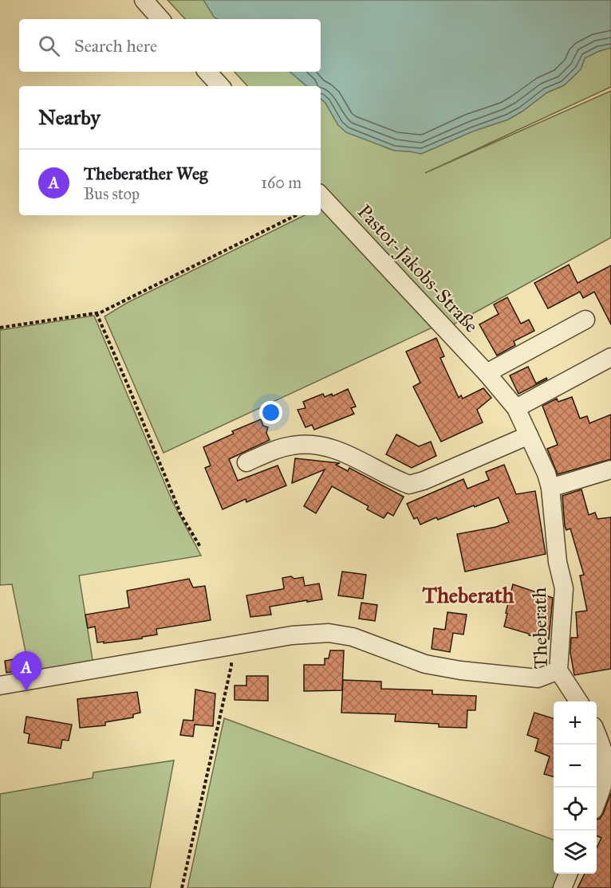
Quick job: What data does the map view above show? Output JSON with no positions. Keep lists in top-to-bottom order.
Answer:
{
  "streets": {
    "street": ["Pastor-Jakobs-Straße", "Theberath"]
  },
  "crossings": [
    ["Pastor-Jakobs-Straße", "Theberath"]
  ],
  "districts": ["Theberath"],
  "page": {
    "search": "Search here",
    "heading": "Nearby",
    "list": [
      {
        "mark": "A",
        "name": "Theberather Weg",
        "note": "Bus stop",
        "value": "160 m"
      }
    ],
    "pins": "A",
    "map_buttons": ["+", "−"]
  }
}
